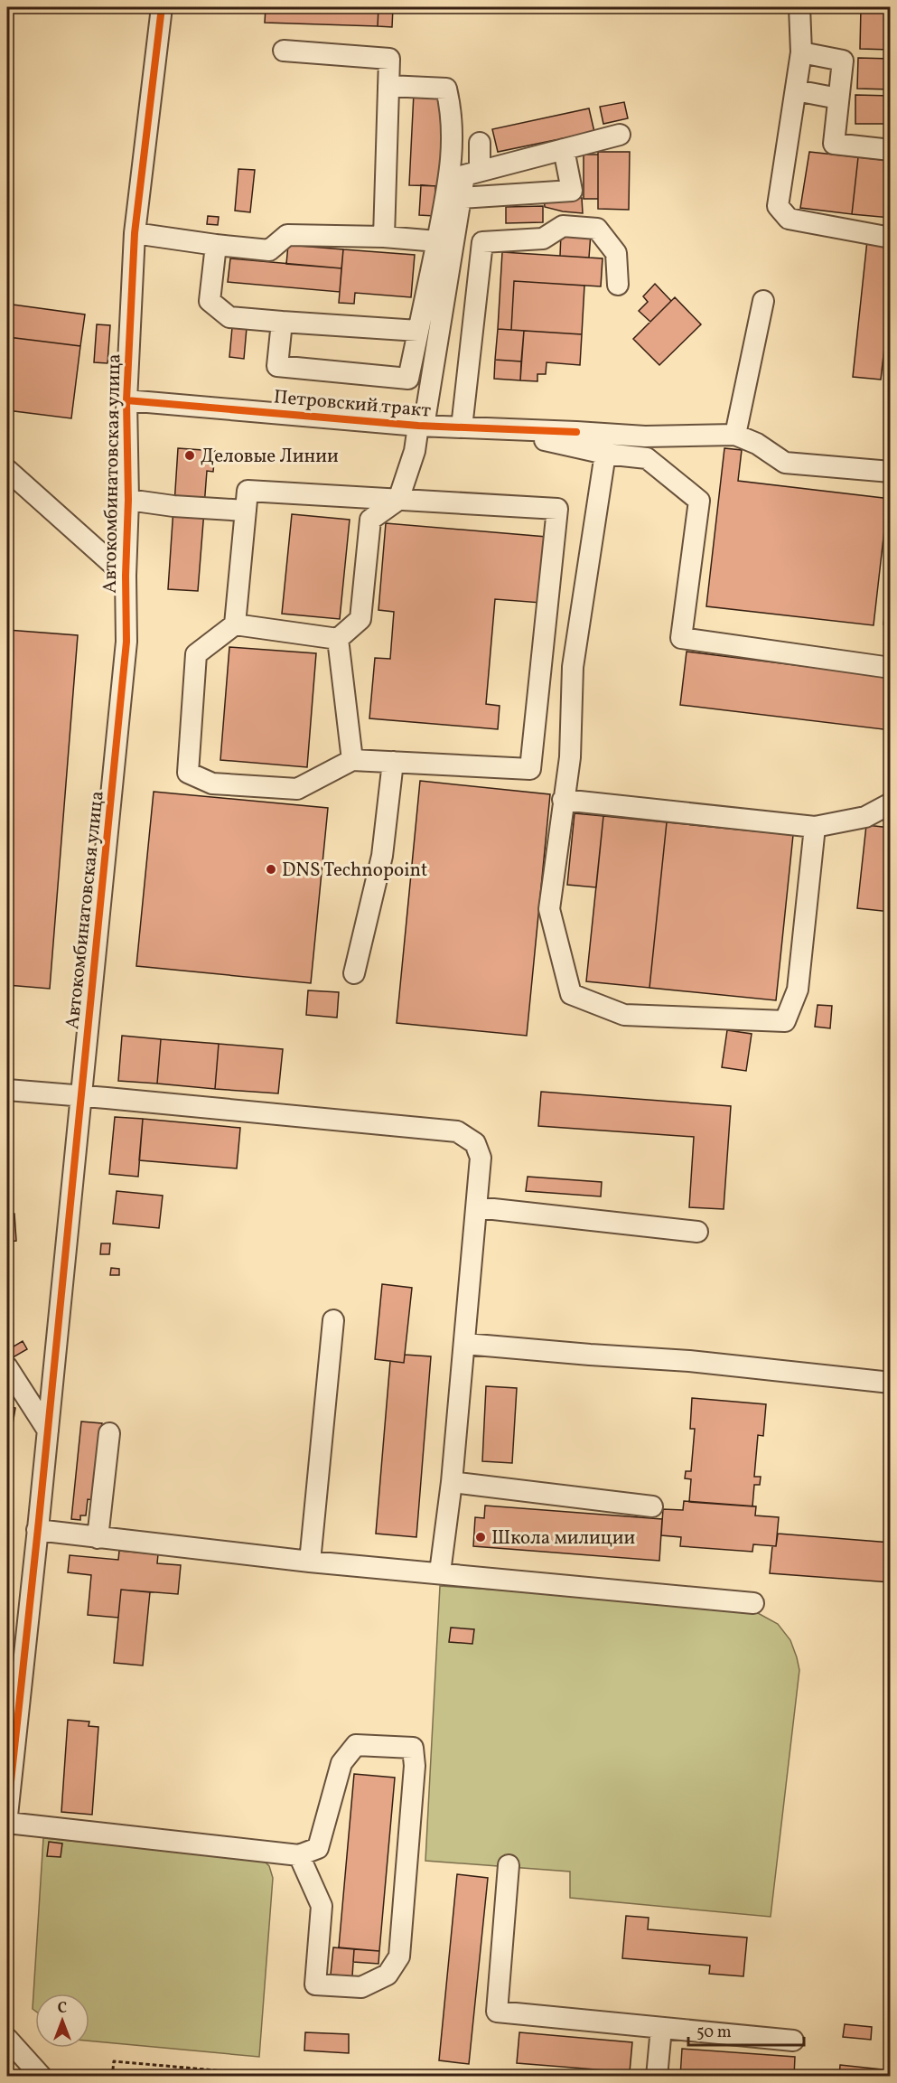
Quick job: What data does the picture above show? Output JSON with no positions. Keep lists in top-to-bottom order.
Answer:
{
  "streets": {
    "street": ["Петровский тракт", "Автокомбинатовская улица"]
  },
  "crossings": [
    ["Петровский тракт", "Автокомбинатовская улица"]
  ],
  "places": ["Деловые Линии", "DNS Technopoint", "Школа милиции"],
  "scale_bar": "50 m",
  "north": "top"
}
